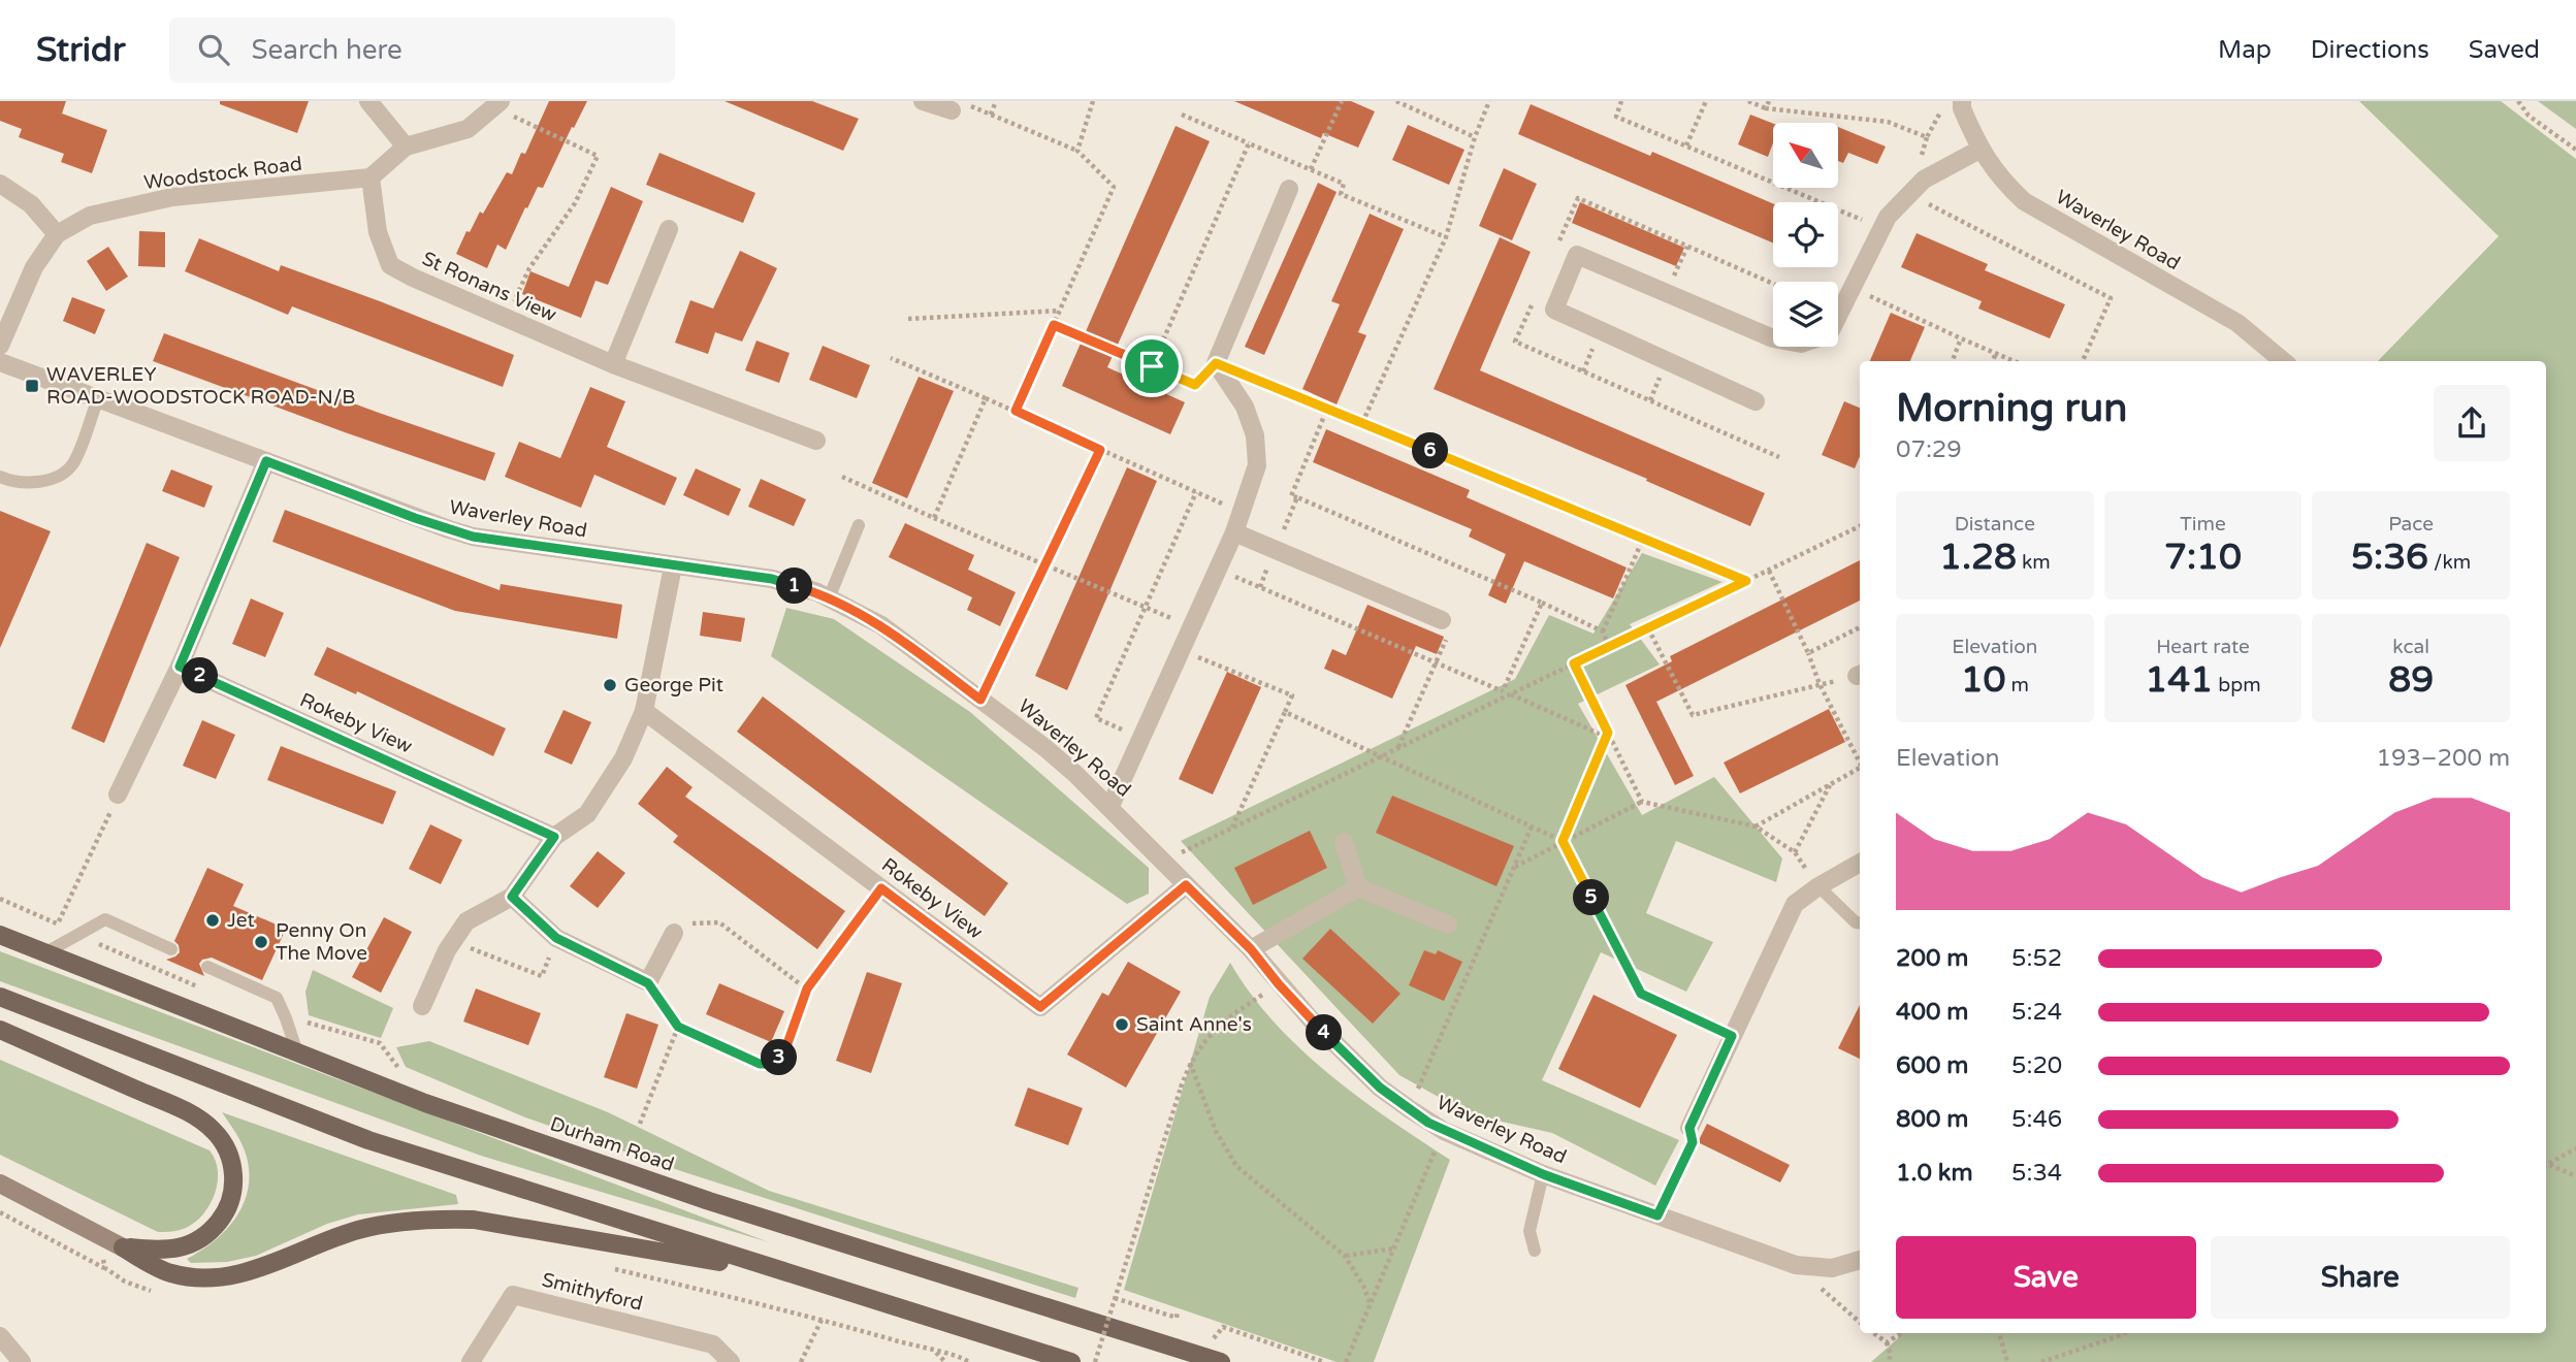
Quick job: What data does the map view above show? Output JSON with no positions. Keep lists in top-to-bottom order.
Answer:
{
  "streets": {
    "main road": ["Durham Road"],
    "street": [
      "Woodstock Road",
      "Waverley Road",
      "St Ronans View",
      "Rokeby View",
      "Smithyford"
    ]
  },
  "crossings": [
    ["Woodstock Road", "St Ronans View"],
    ["Waverley Road", "Rokeby View"]
  ],
  "places": {
    "transit": ["WAVERLEY ROAD-WOODSTOCK ROAD-N/B"],
    "other": [
      "George Pit",
      "Jet",
      "Penny On The Move",
      "Saint Anne's"
    ]
  },
  "north": "top left",
  "page": {
    "header": "Stridr",
    "search": "Search here",
    "nav": ["Map", "Directions", "Saved"],
    "heading": ["Morning run", "07:29"],
    "pins": [
      "6",
      "1",
      "2",
      "5",
      "4",
      "3"
    ],
    "stats": [
      ["Distance", "1.28 km"],
      ["Time", "7:10"],
      ["Pace", "5:36 /km"],
      ["Elevation", "10 m"],
      ["Heart rate", "141 bpm"],
      ["kcal", "89"]
    ],
    "chart": ["Elevation", "193–200 m"],
    "list": [
      {
        "name": "200 m",
        "note": "5:52"
      },
      {
        "name": "400 m",
        "note": "5:24"
      },
      {
        "name": "600 m",
        "note": "5:20"
      },
      {
        "name": "800 m",
        "note": "5:46"
      },
      {
        "name": "1.0 km",
        "note": "5:34"
      }
    ],
    "buttons": ["Save", "Share"]
  }
}
